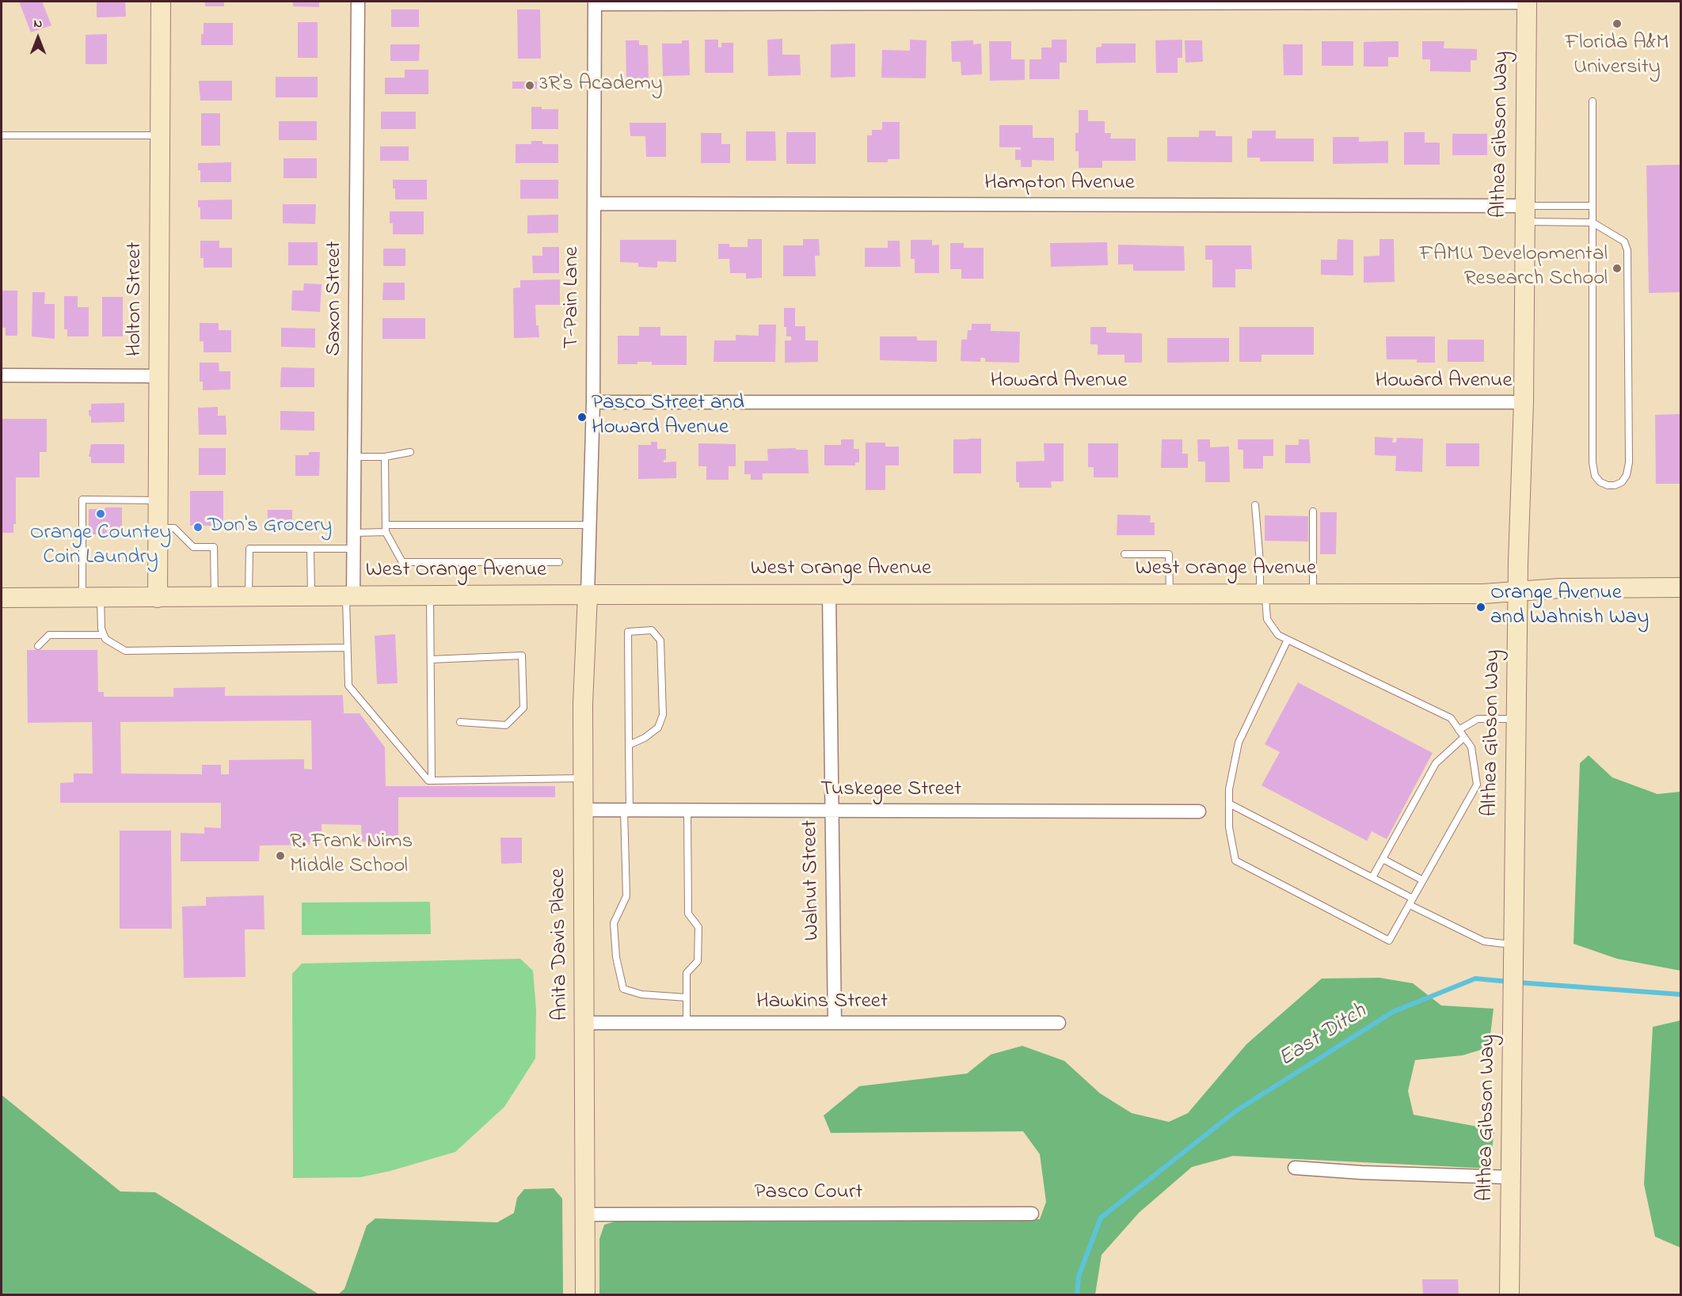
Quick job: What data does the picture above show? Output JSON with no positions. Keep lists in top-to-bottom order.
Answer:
{
  "streets": {
    "street": [
      "Althea Gibson Way",
      "Hampton Avenue",
      "T-Pain Lane",
      "Saxon Street",
      "Holton Street",
      "Howard Avenue",
      "West Orange Avenue",
      "Tuskegee Street",
      "Walnut Street",
      "Anita Davis Place",
      "Hawkins Street",
      "Pasco Court"
    ]
  },
  "crossings": [
    ["Althea Gibson Way", "Hampton Avenue"],
    ["Althea Gibson Way", "Howard Avenue"],
    ["Althea Gibson Way", "West Orange Avenue"],
    ["Hampton Avenue", "T-Pain Lane"],
    ["T-Pain Lane", "Howard Avenue"],
    ["T-Pain Lane", "West Orange Avenue"],
    ["T-Pain Lane", "Anita Davis Place"],
    ["Saxon Street", "West Orange Avenue"],
    ["Holton Street", "West Orange Avenue"],
    ["West Orange Avenue", "Walnut Street"],
    ["West Orange Avenue", "Anita Davis Place"],
    ["Tuskegee Street", "Walnut Street"],
    ["Tuskegee Street", "Anita Davis Place"],
    ["Walnut Street", "Hawkins Street"],
    ["Anita Davis Place", "Hawkins Street"],
    ["Anita Davis Place", "Pasco Court"]
  ],
  "water": ["East Ditch"],
  "places": [
    "Florida A&M University",
    "3R's Academy",
    "FAMU Developmental Research School",
    "Pasco Street and Howard Avenue",
    "Orange Countey Coin Laundry",
    "Don's Grocery",
    "Orange Avenue and Wahnish Way",
    "R. Frank Nims Middle School"
  ],
  "north": "top"
}
